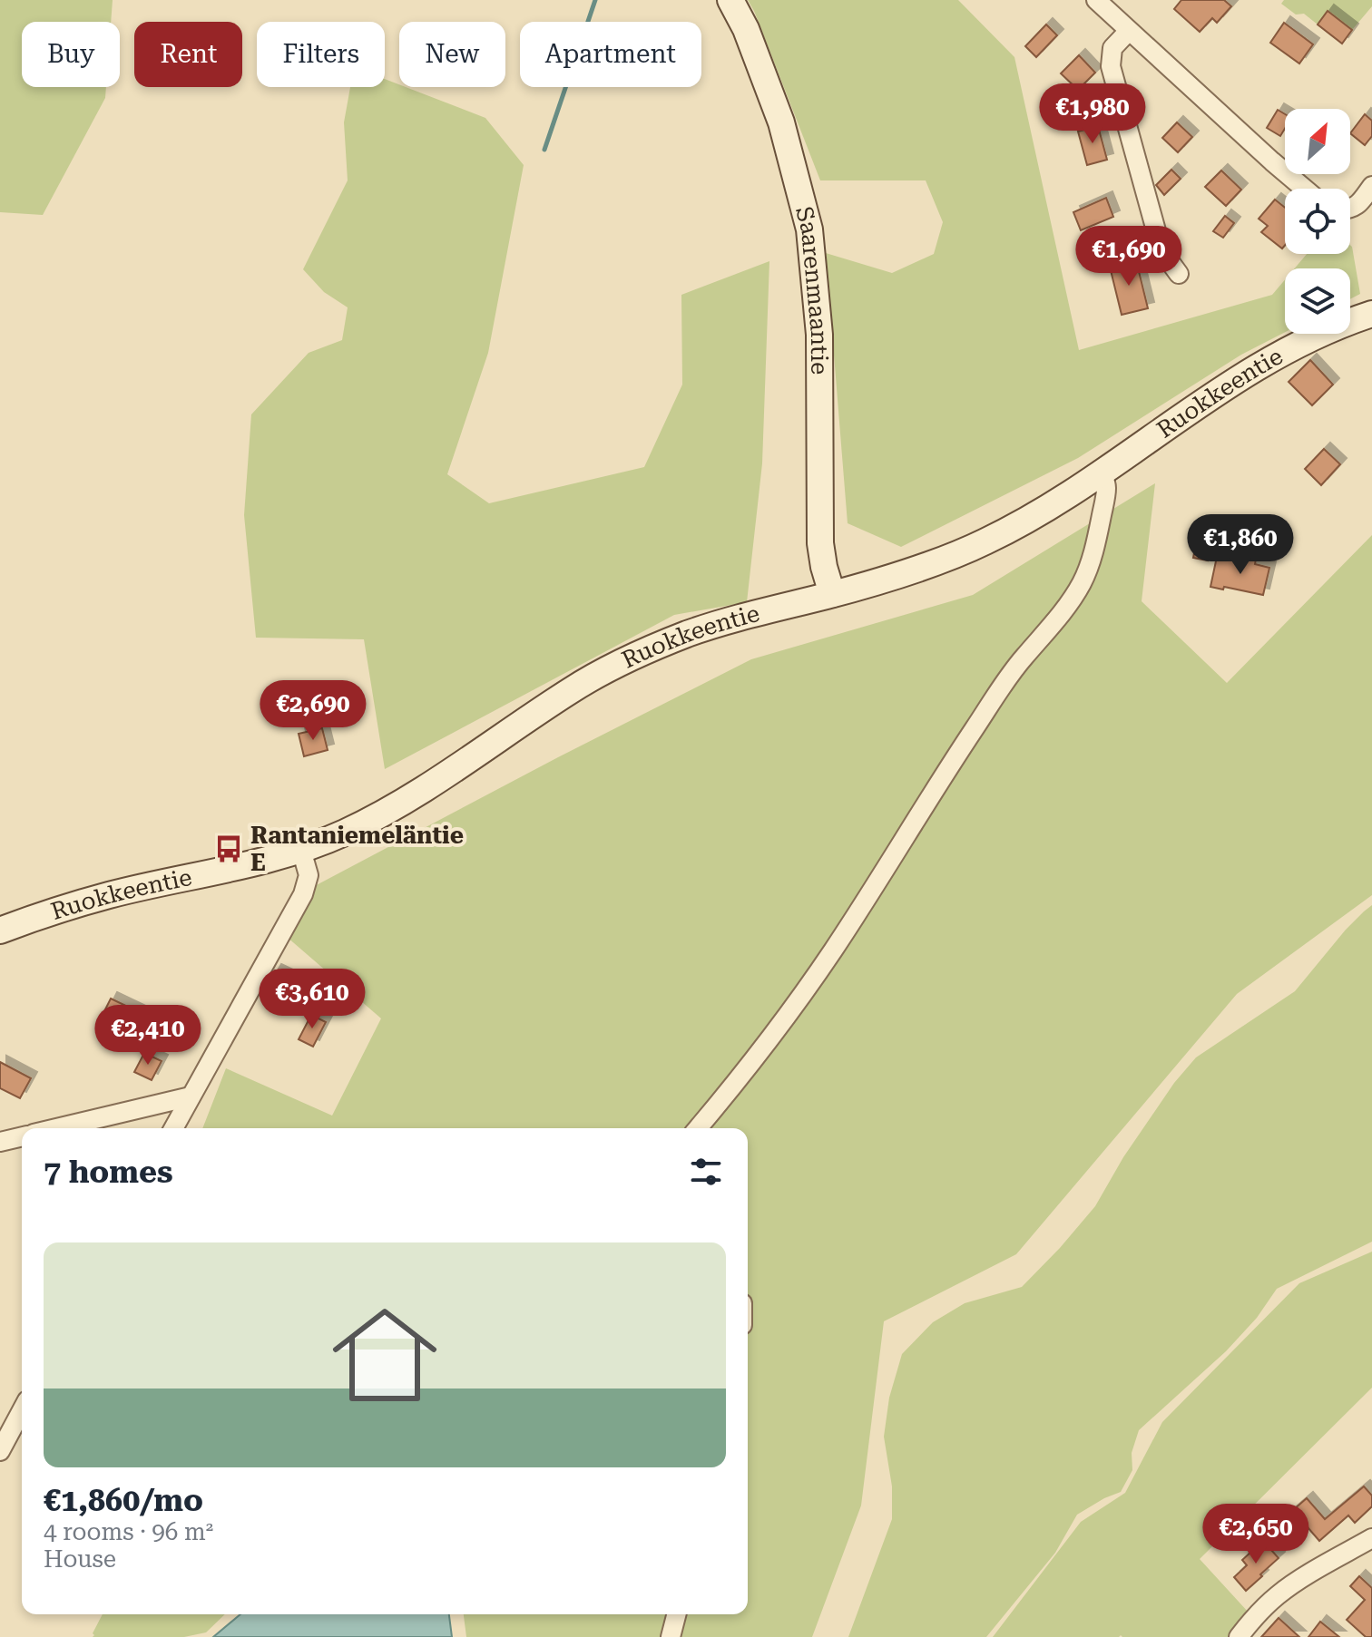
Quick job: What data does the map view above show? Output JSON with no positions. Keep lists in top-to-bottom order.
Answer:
{
  "streets": {
    "street": ["Saarenmaantie", "Ruokkeentie"]
  },
  "crossings": [
    ["Saarenmaantie", "Ruokkeentie"]
  ],
  "places": {
    "bus stop": ["Rantaniemeläntie E"]
  },
  "north": "top right",
  "page": {
    "chip": [
      "Buy",
      "Rent",
      "Filters",
      "New",
      "Apartment"
    ],
    "price": [
      "€1,980",
      "€1,690",
      "€1,860",
      "€2,690",
      "€3,610",
      "€2,410",
      "€2,650"
    ],
    "heading": "7 homes",
    "list": [
      {
        "name": "€1,860/mo",
        "note": "4 rooms · 96 m² · House"
      }
    ]
  }
}
